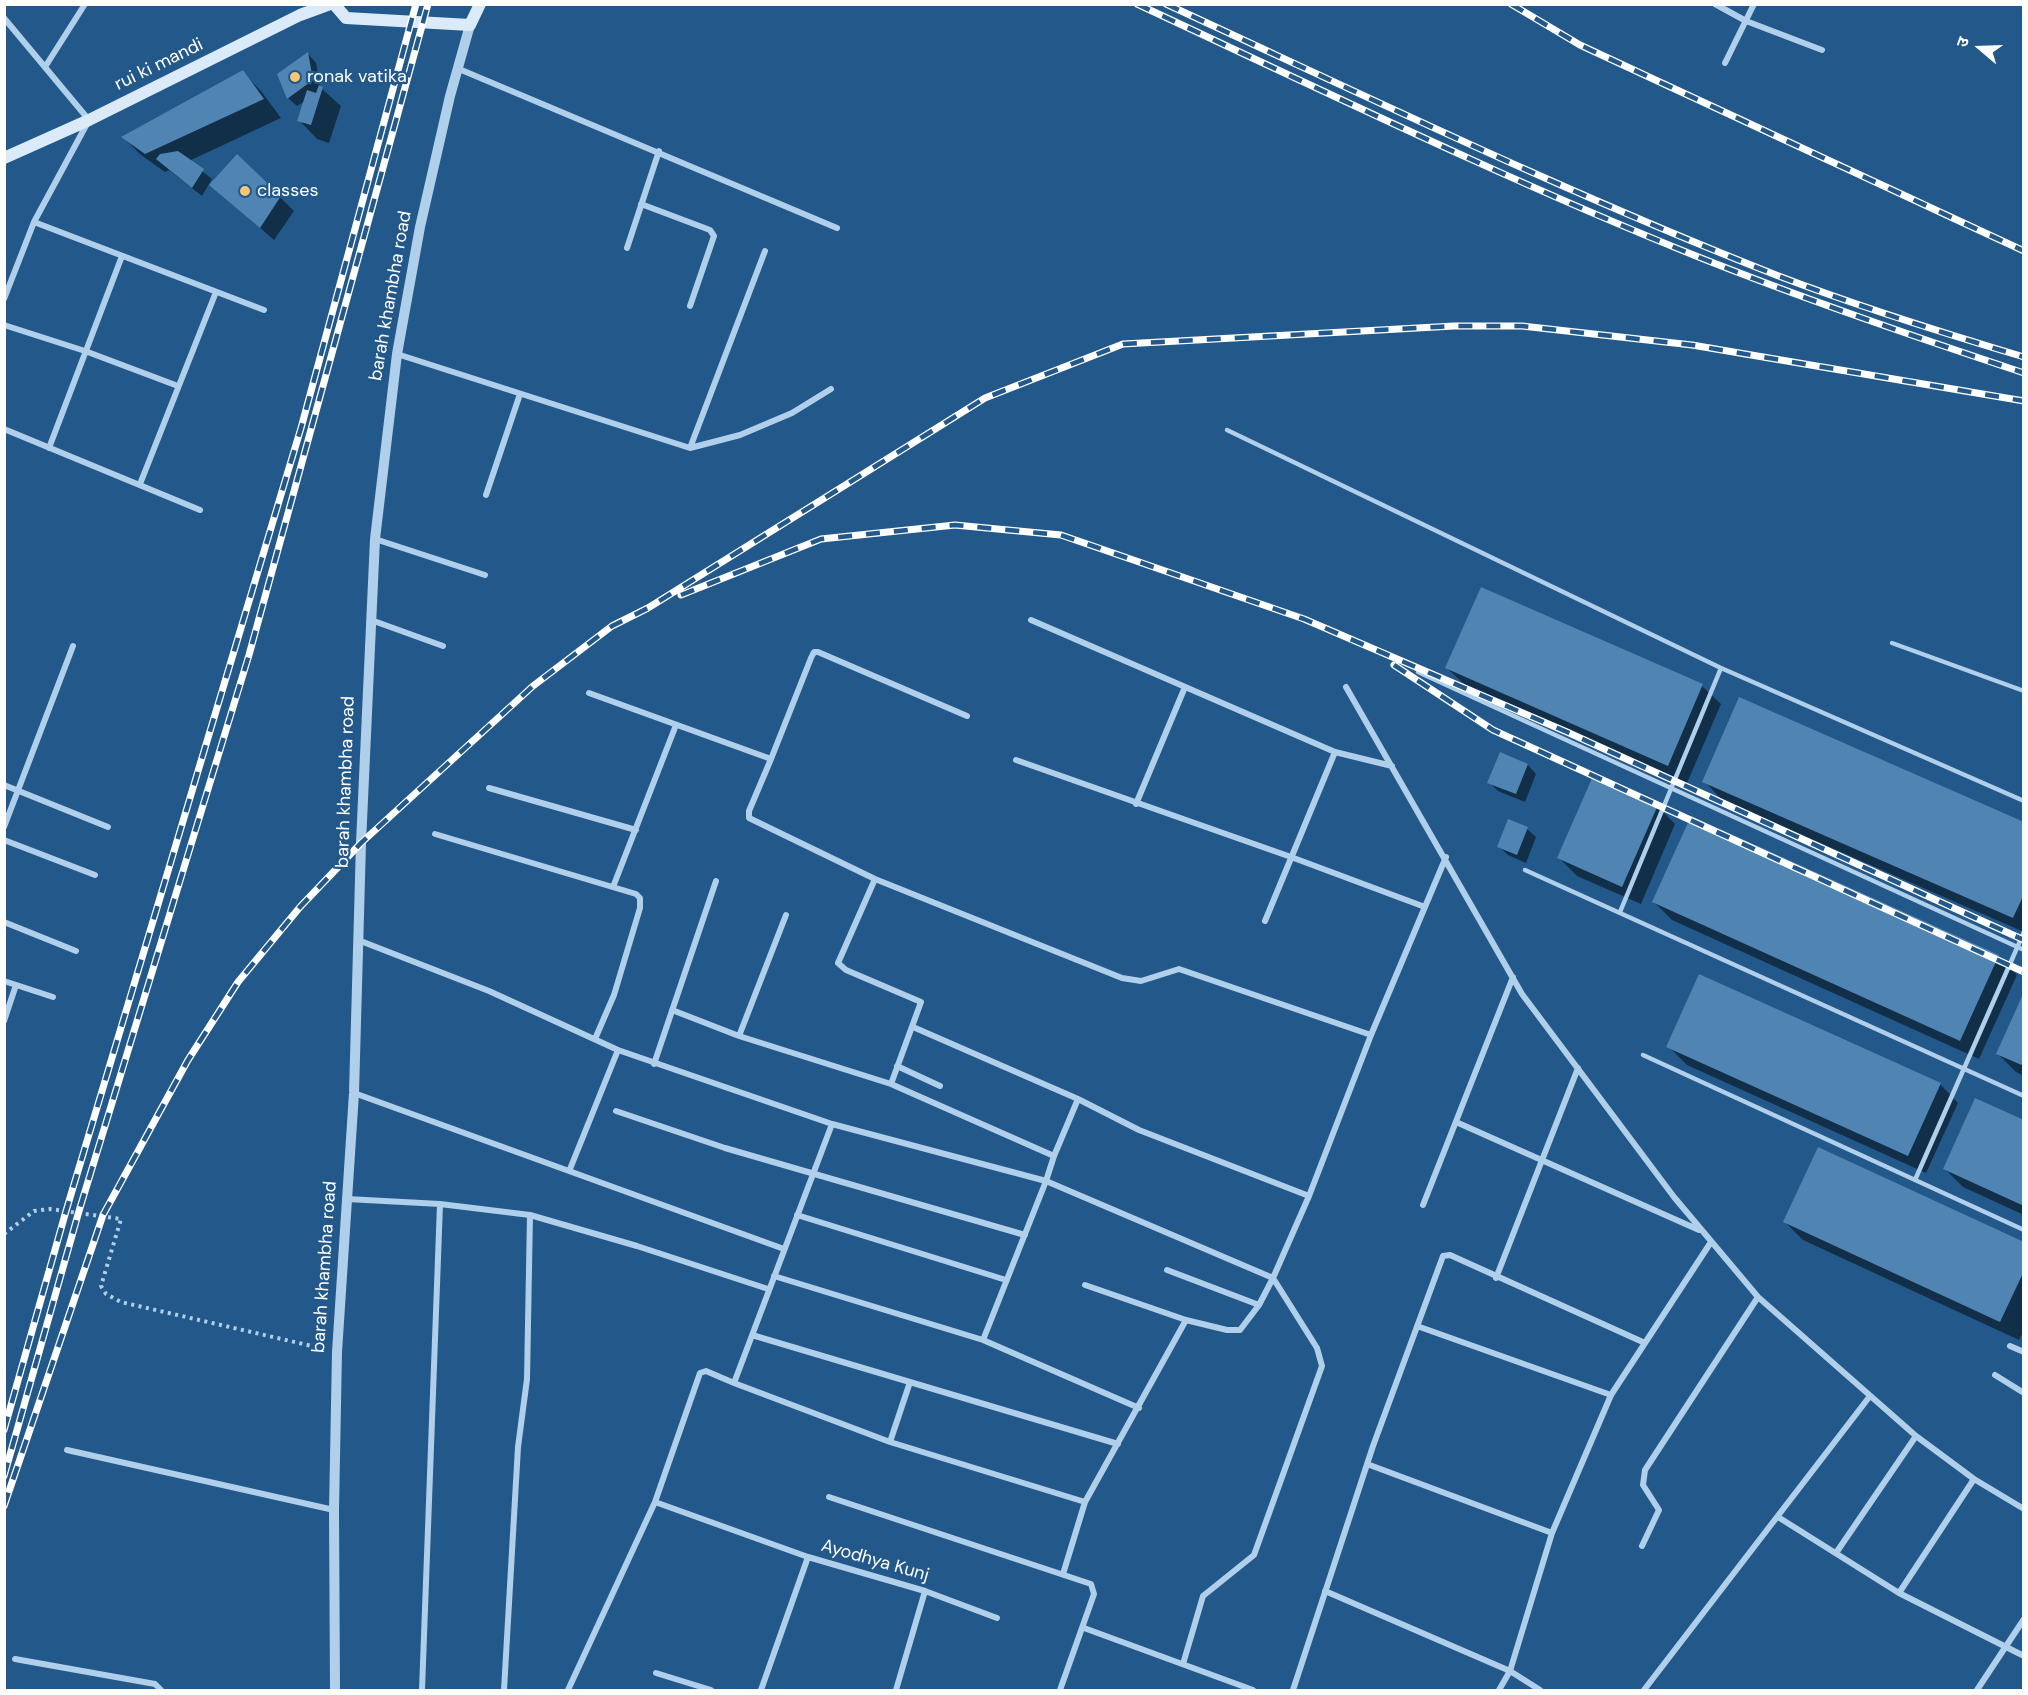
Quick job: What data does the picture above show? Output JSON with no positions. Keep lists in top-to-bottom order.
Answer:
{
  "streets": {
    "main road": ["rui ki mandi"],
    "street": ["barah khambha road", "Ayodhya Kunj"]
  },
  "places": ["ronak vatika", "classes"],
  "north": "left"
}
